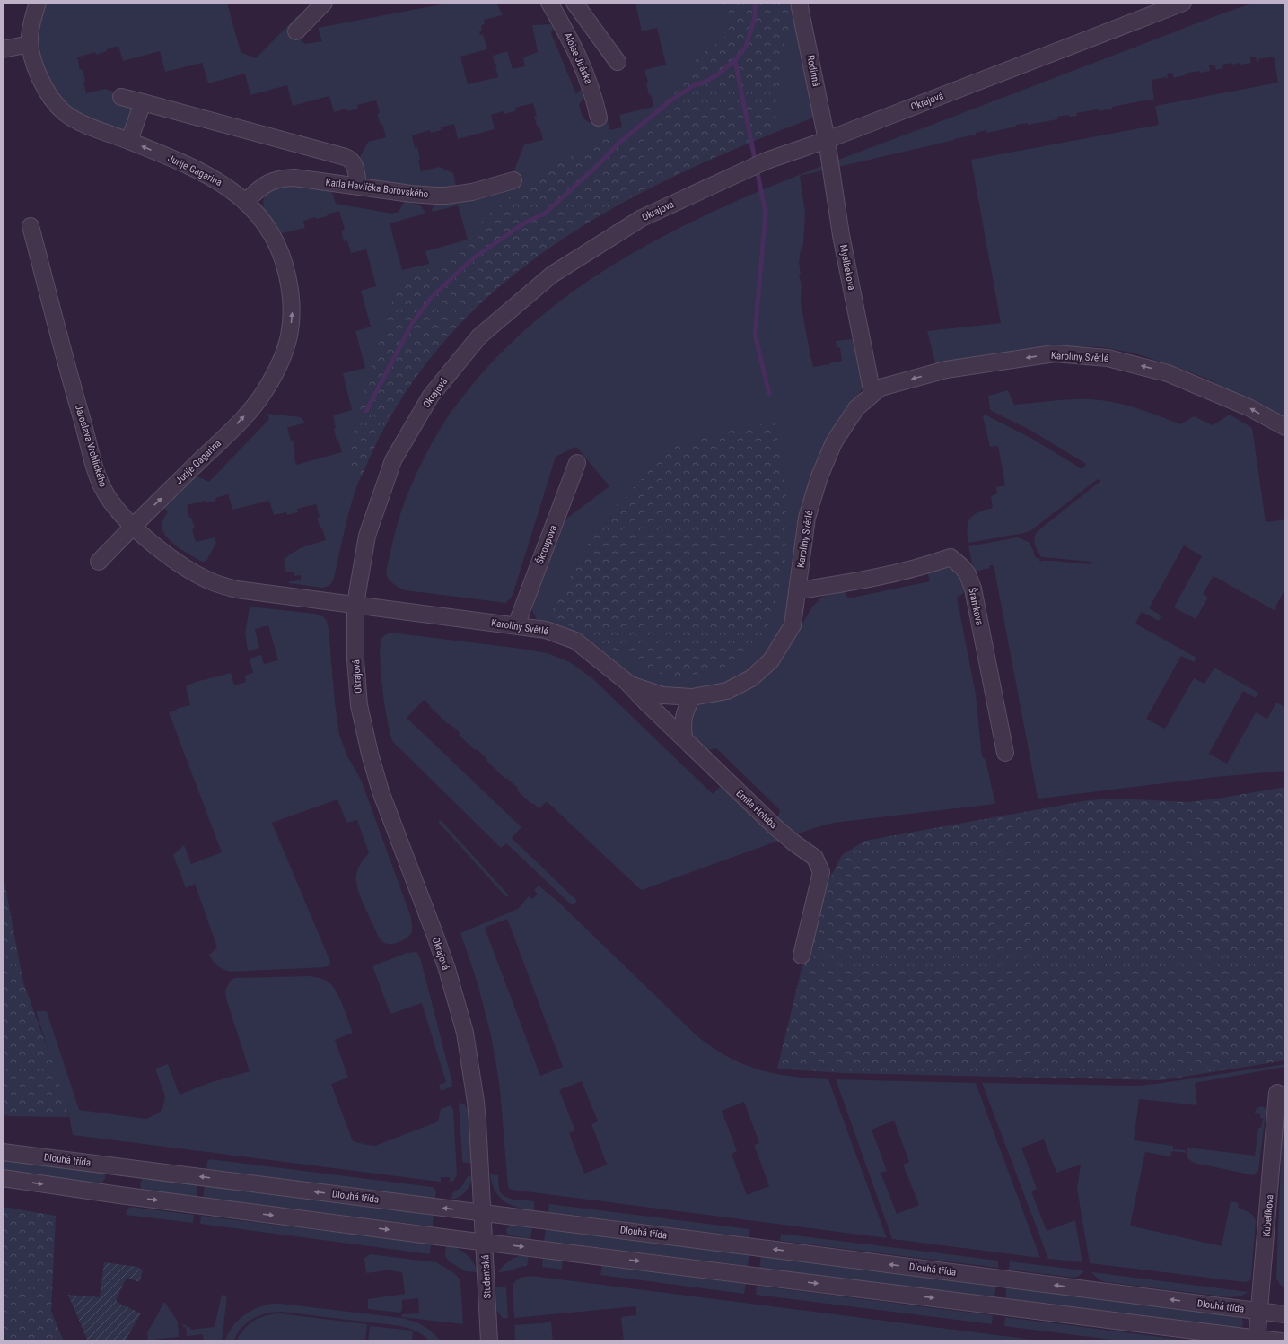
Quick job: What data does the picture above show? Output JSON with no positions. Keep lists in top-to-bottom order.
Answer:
{
  "streets": {
    "street": [
      "Aloise Jiráska",
      "Rodinná",
      "Okrajová",
      "Jurije Gagarina",
      "Karla Havlíčka Borovského",
      "Myslbekova",
      "Karolíny Světlé",
      "Jaroslava Vrchlického",
      "Škroupova",
      "Šrámkova",
      "Emila Holuba",
      "Dlouhá třída",
      "Kubelíkova",
      "Studentská"
    ]
  },
  "crossings": [
    ["Rodinná", "Okrajová"],
    ["Rodinná", "Myslbekova"],
    ["Okrajová", "Myslbekova"],
    ["Okrajová", "Karolíny Světlé"],
    ["Okrajová", "Jaroslava Vrchlického"],
    ["Okrajová", "Dlouhá třída"],
    ["Okrajová", "Studentská"],
    ["Jurije Gagarina", "Karla Havlíčka Borovského"],
    ["Jurije Gagarina", "Jaroslava Vrchlického"],
    ["Myslbekova", "Karolíny Světlé"],
    ["Karolíny Světlé", "Jaroslava Vrchlického"],
    ["Karolíny Světlé", "Škroupova"],
    ["Karolíny Světlé", "Šrámkova"],
    ["Karolíny Světlé", "Emila Holuba"],
    ["Dlouhá třída", "Kubelíkova"],
    ["Dlouhá třída", "Studentská"]
  ],
  "one_way": ["Karolíny Světlé"]
}
